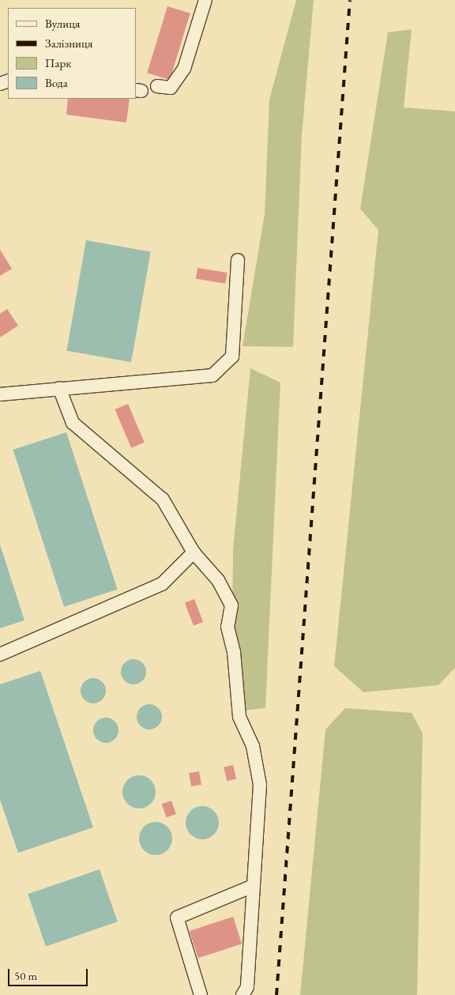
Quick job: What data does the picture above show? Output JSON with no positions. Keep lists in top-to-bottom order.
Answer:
{
  "legend": [
    "Вулиця",
    "Залізниця",
    "Парк",
    "Вода"
  ],
  "scale_bar": "50 m"
}
